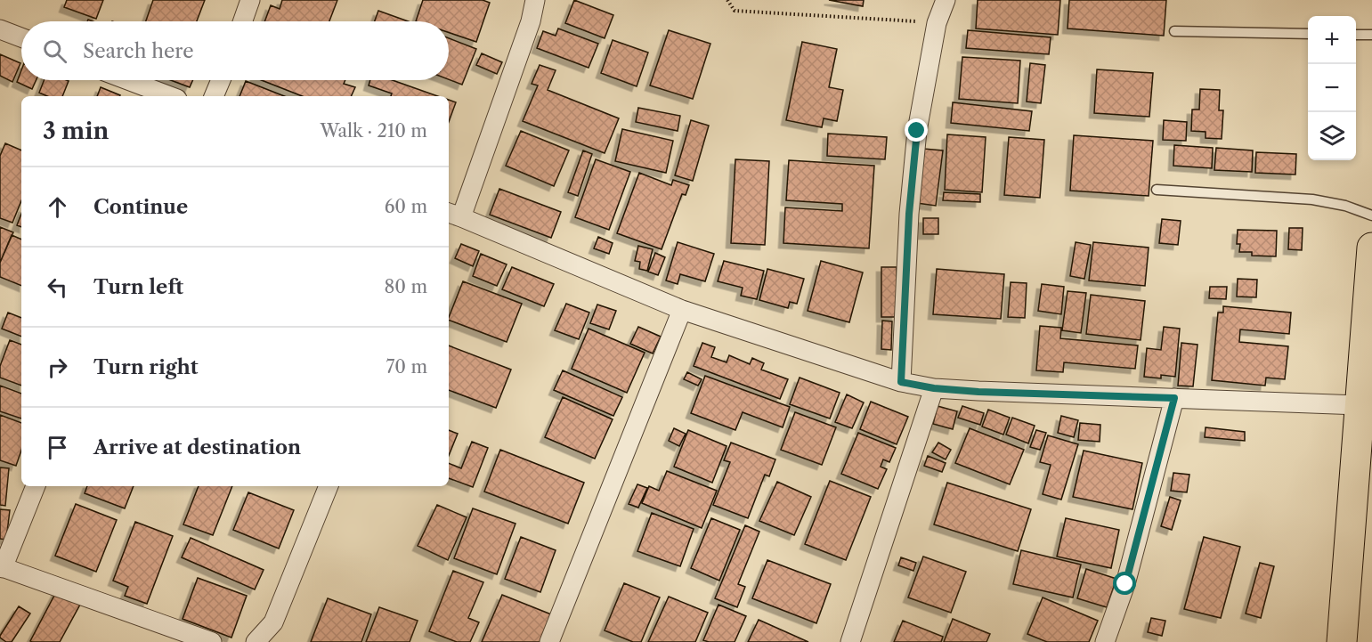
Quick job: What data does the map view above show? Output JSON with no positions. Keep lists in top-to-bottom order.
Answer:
{
  "page": {
    "map_buttons": ["+", "−"],
    "search": "Search here",
    "heading": ["3 min", "Walk · 210 m"],
    "list": [
      ["Continue", "60 m"],
      ["Turn left", "80 m"],
      ["Turn right", "70 m"],
      "Arrive at destination"
    ]
  }
}
